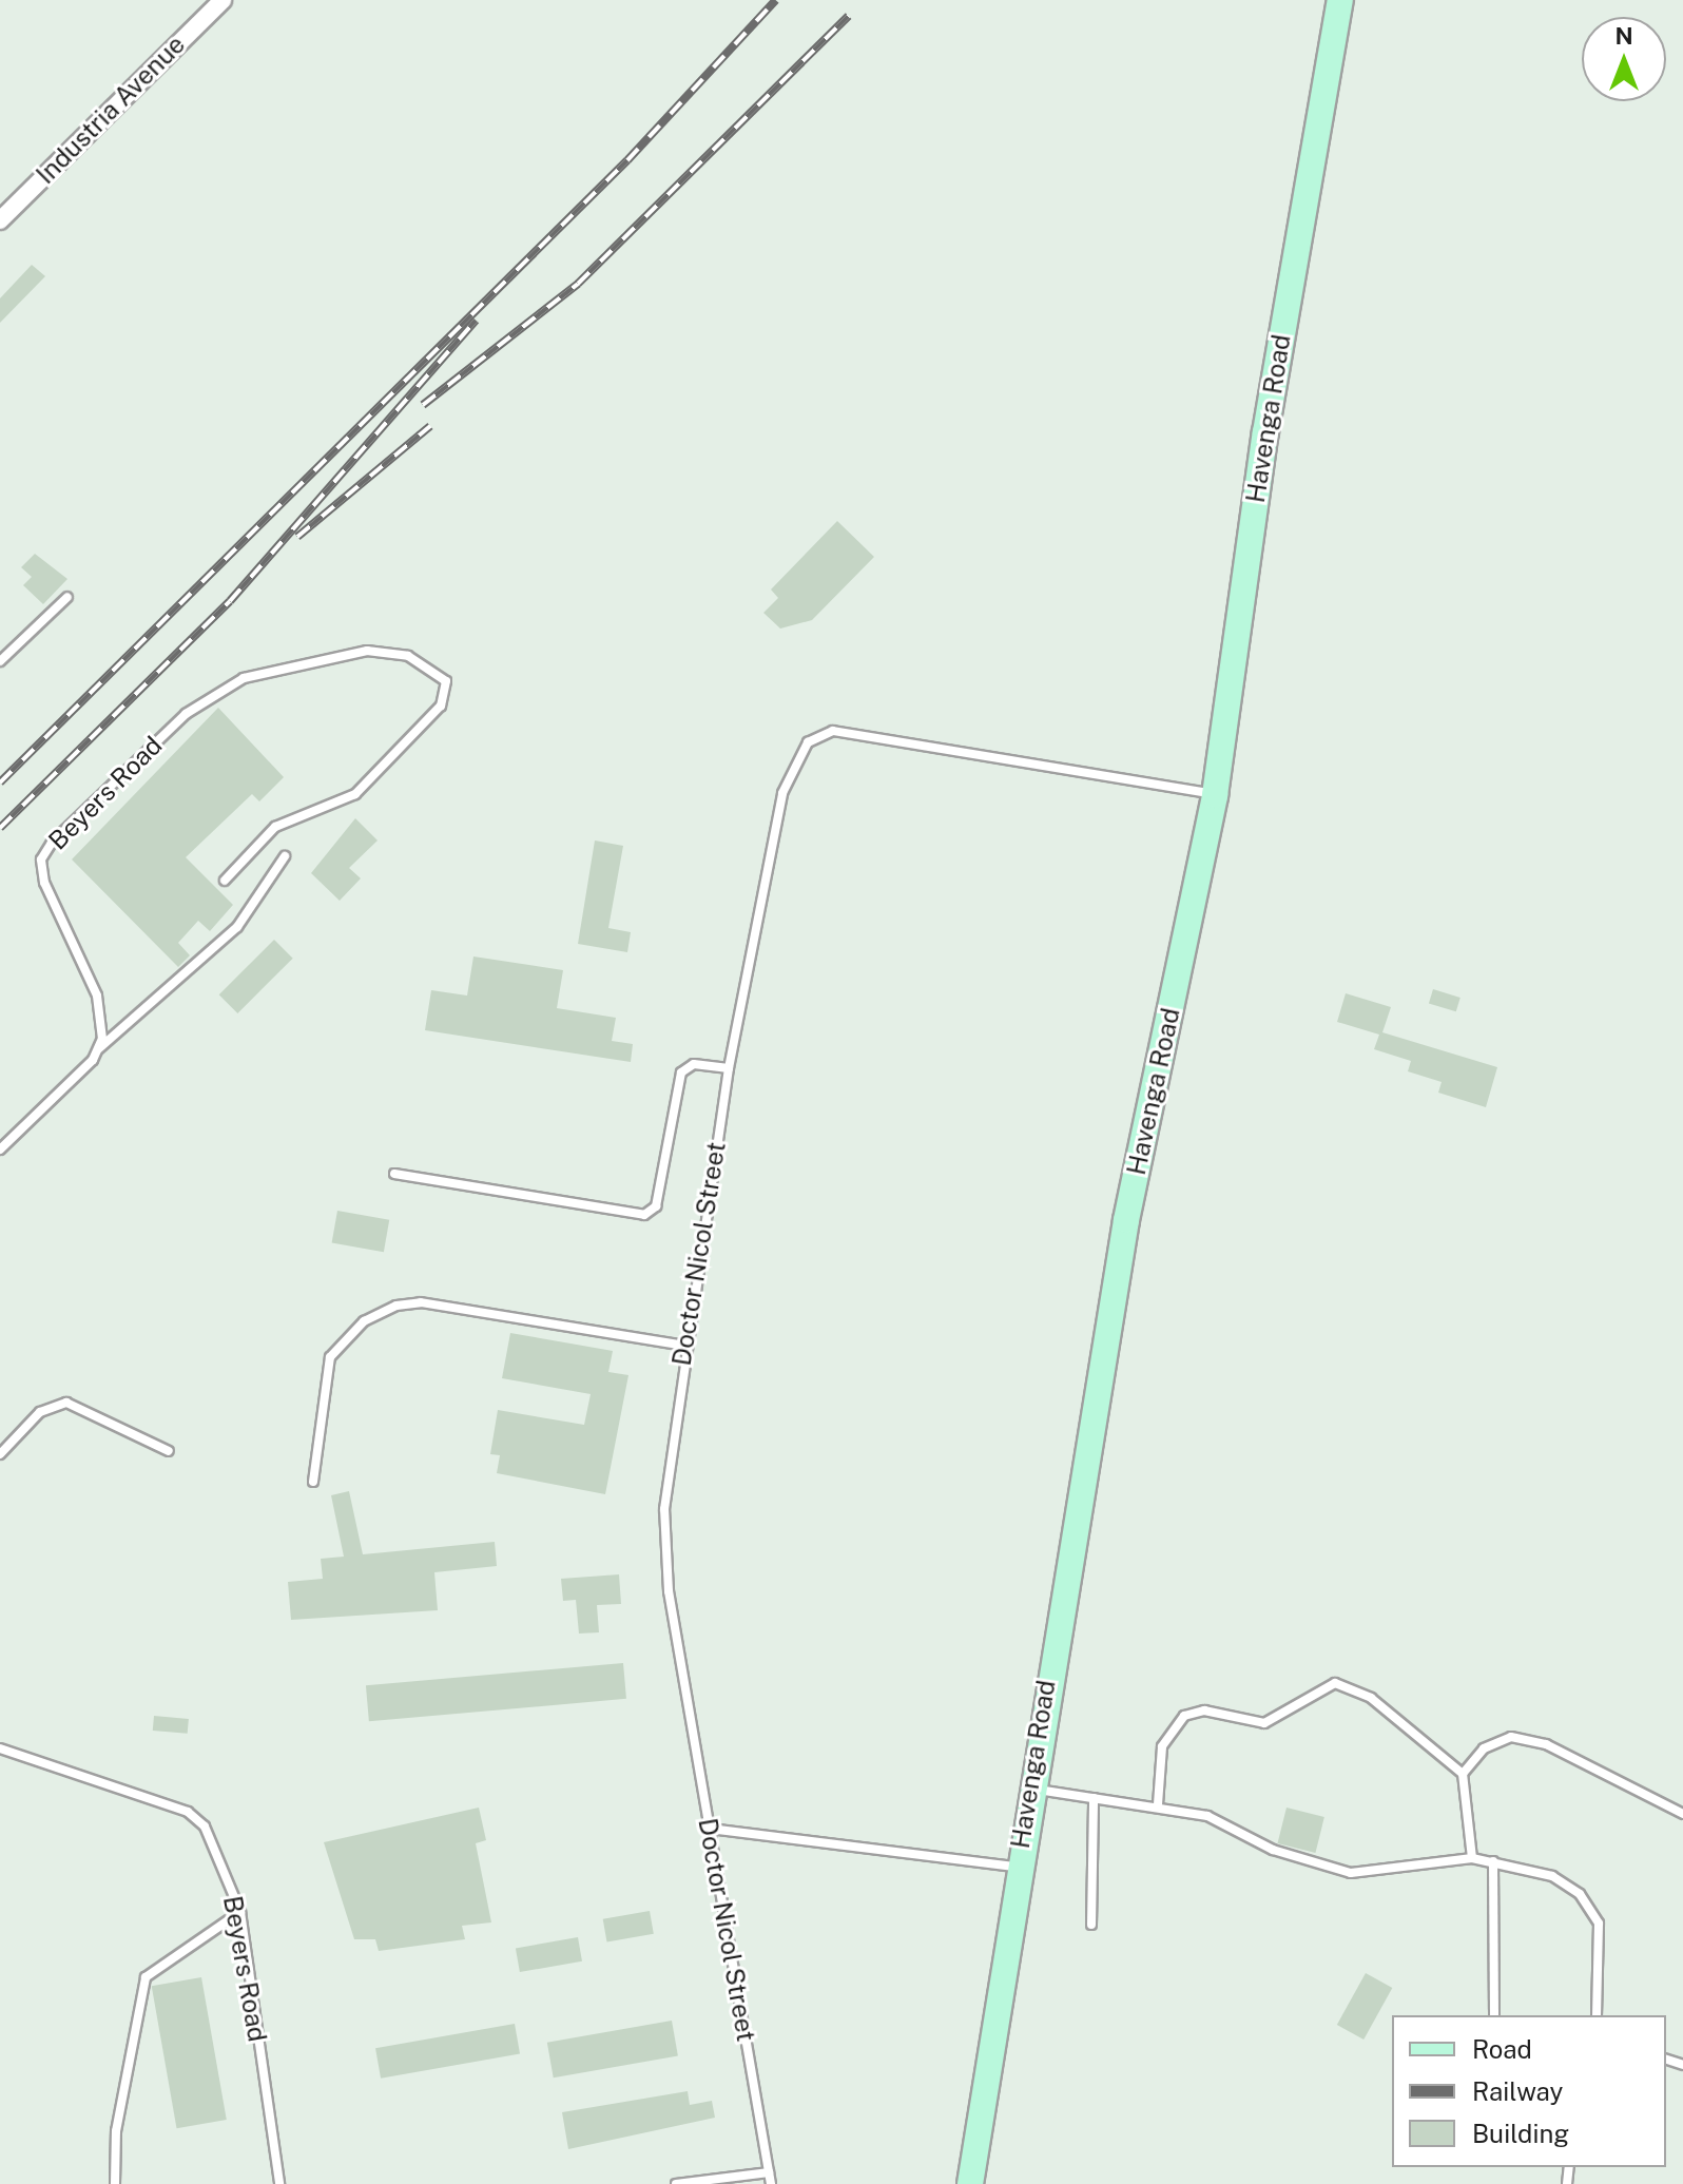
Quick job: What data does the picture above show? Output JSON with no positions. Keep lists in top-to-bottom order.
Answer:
{
  "streets": {
    "street": ["Industria Avenue", "Havenga Road"],
    "lane": ["Beyers Road", "Doctor Nicol Street"]
  },
  "crossings": [
    ["Havenga Road", "Doctor Nicol Street"]
  ],
  "legend": ["Road", "Railway", "Building"],
  "north": "top"
}
